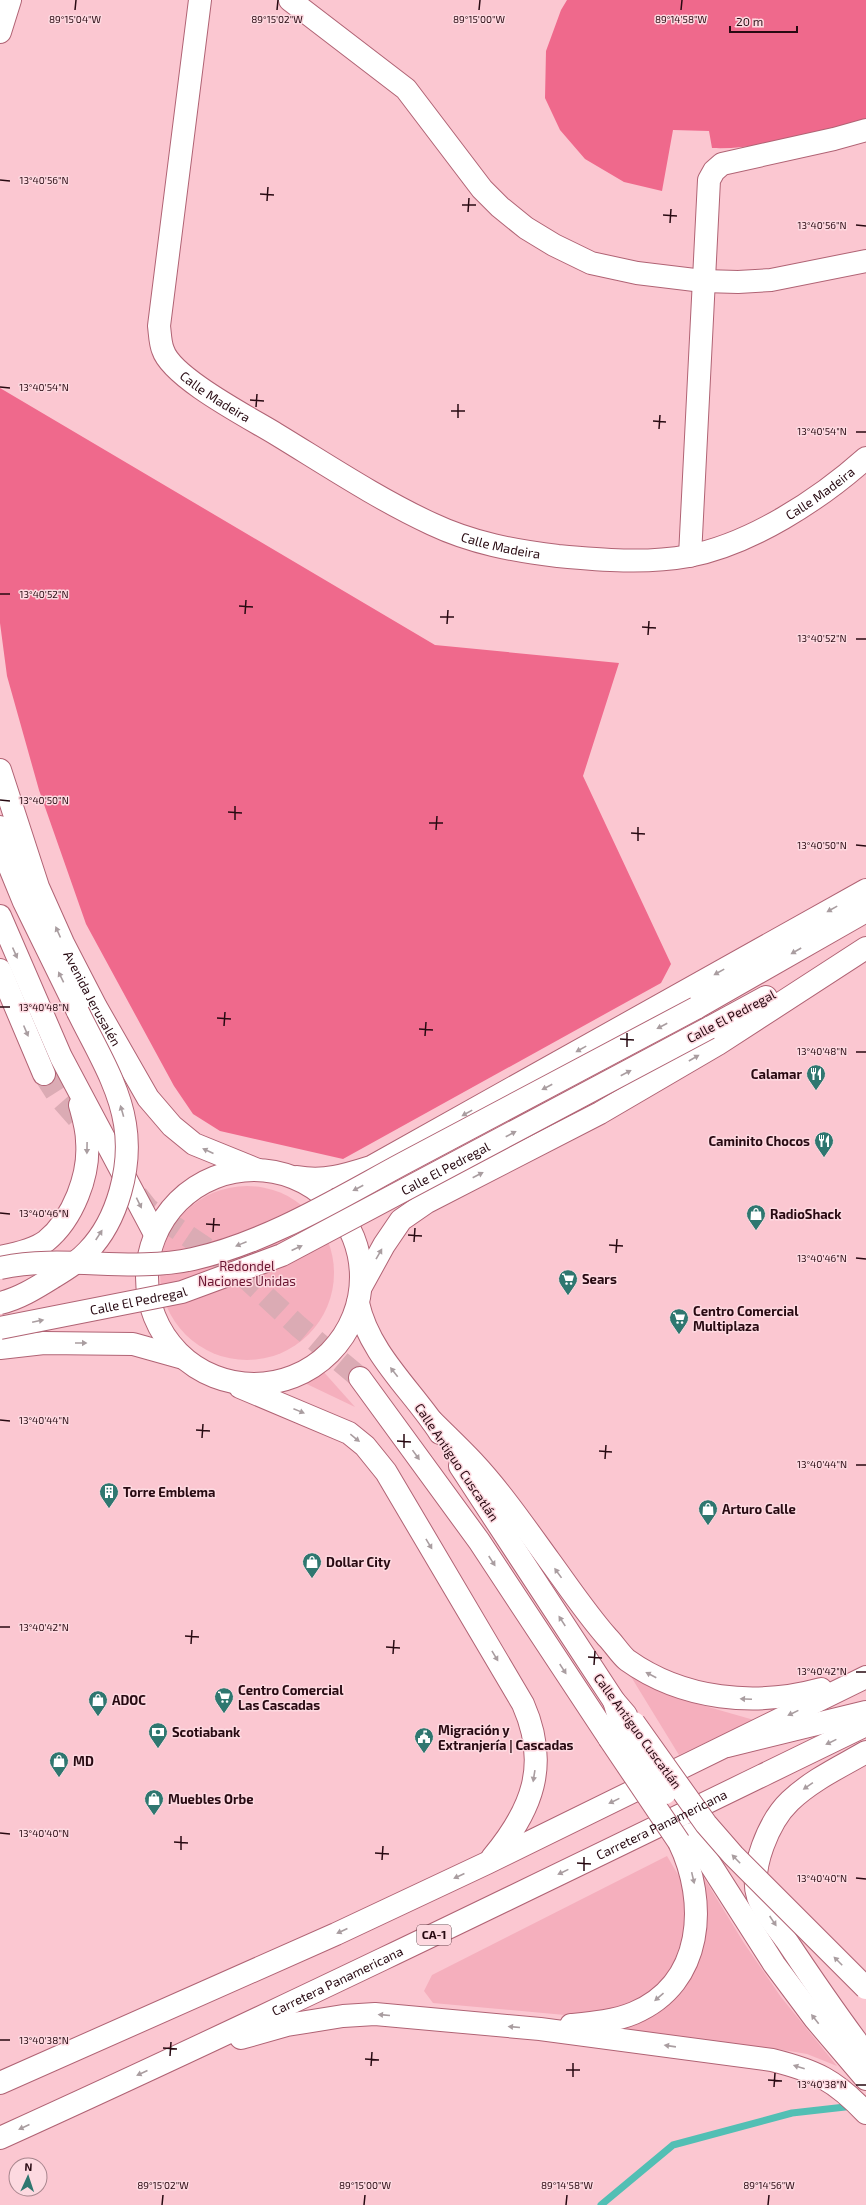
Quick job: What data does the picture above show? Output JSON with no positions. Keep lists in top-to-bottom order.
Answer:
{
  "streets": {
    "main road": [
      "Calle Madeira",
      "Avenida Jerusalén",
      "Calle El Pedregal",
      "Calle Antiguo Cuscatlán",
      "Carretera Panamericana",
      "CA-1"
    ]
  },
  "parks": ["Redondel Naciones Unidas"],
  "places": {
    "restaurant": ["Calamar", "Caminito Chocos"],
    "shop": [
      "RadioShack",
      "Arturo Calle",
      "Dollar City",
      "ADOC",
      "MD",
      "Muebles Orbe"
    ],
    "supermarket": ["Sears", "Centro Comercial Multiplaza", "Centro Comercial Las Cascadas"],
    "building": ["Torre Emblema"],
    "bank": ["Scotiabank"],
    "public building": ["Migración y Extranjería | Cascadas"]
  },
  "scale_bar": "20 m",
  "north": "top",
  "coordinates": [
    "89°15'04\"W",
    "89°15'02\"W",
    "89°15'00\"W",
    "89°14'58\"W",
    "13°40'56\"N",
    "13°40'54\"N",
    "13°40'52\"N",
    "13°40'50\"N",
    "13°40'48\"N",
    "13°40'46\"N",
    "13°40'44\"N",
    "13°40'42\"N",
    "13°40'40\"N",
    "13°40'38\"N",
    "89°14'56\"W"
  ]
}
